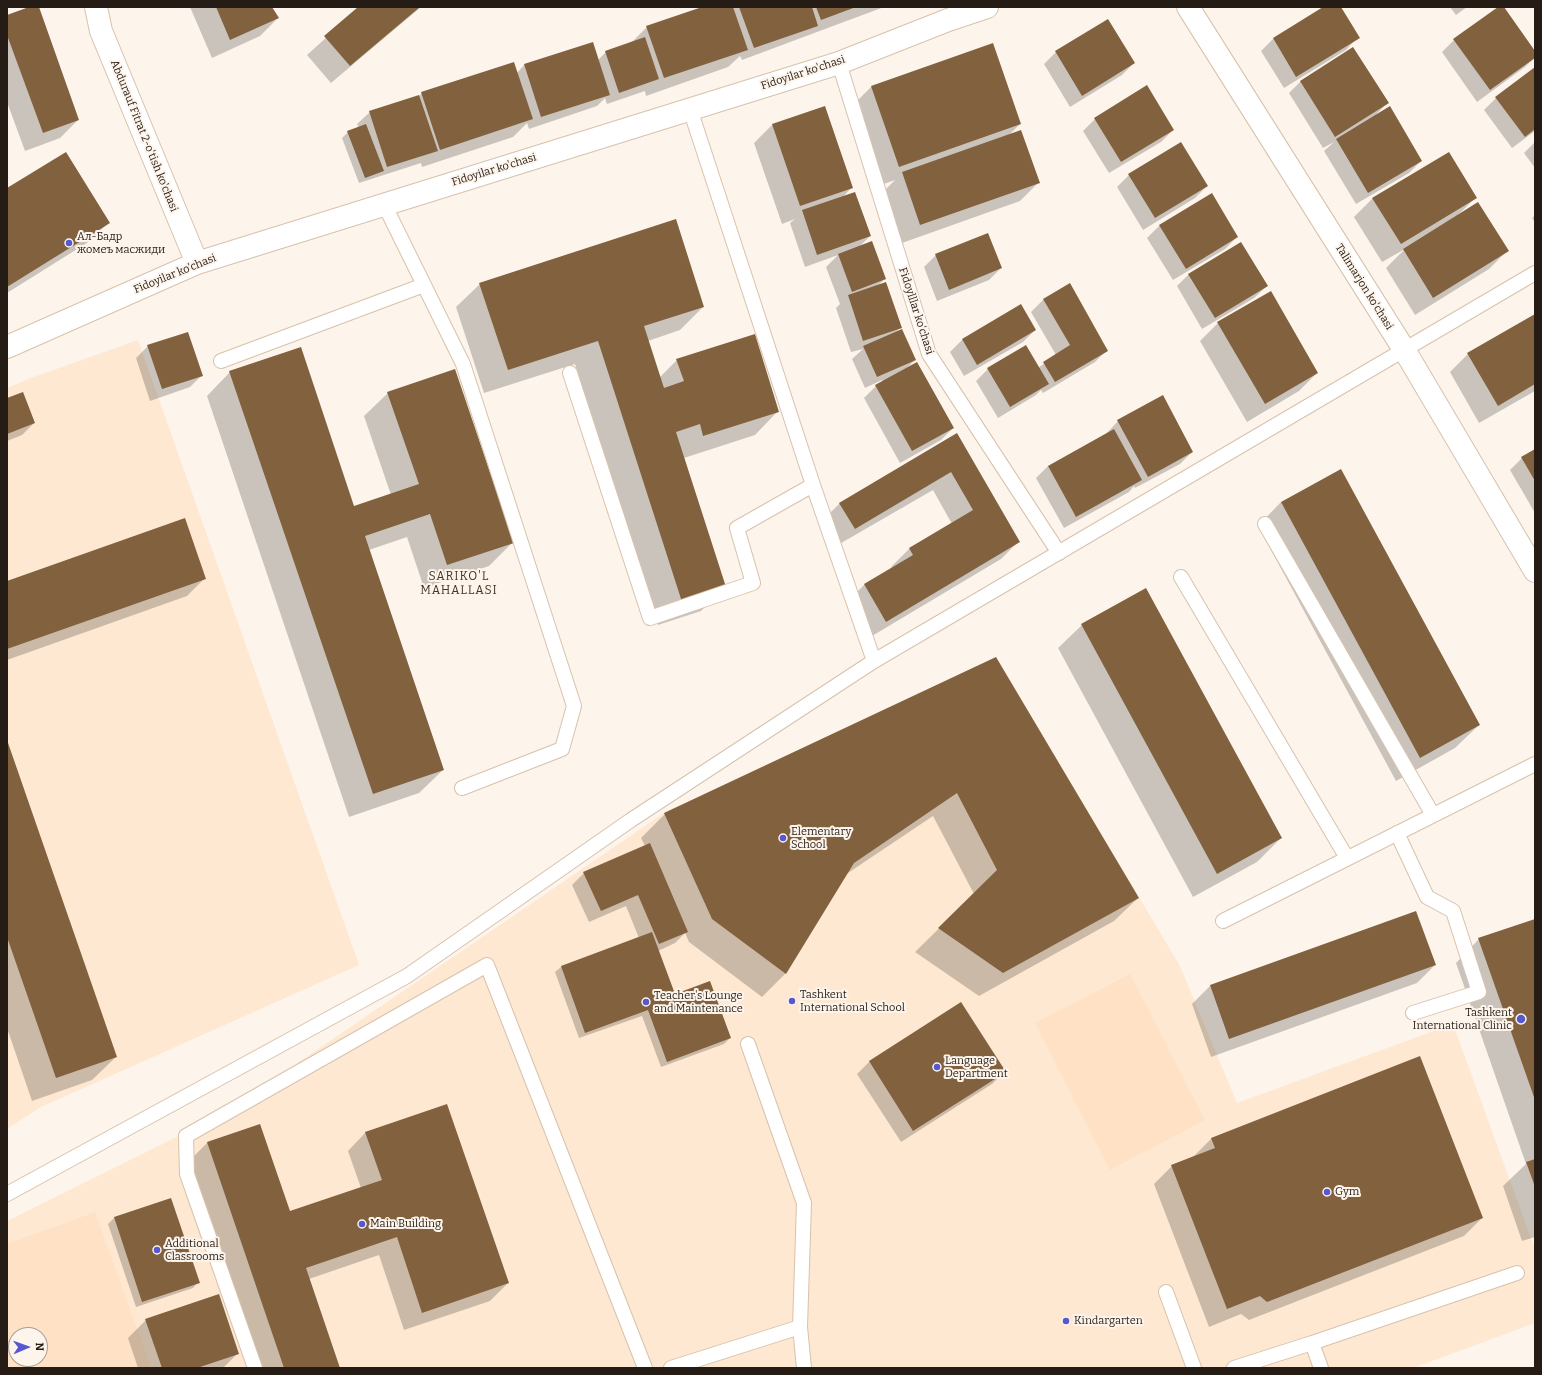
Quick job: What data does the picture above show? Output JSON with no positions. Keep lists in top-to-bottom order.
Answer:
{
  "streets": {
    "street": ["Fidoyilar ko'chasi", "Abdurauf Fitrat 2-o'tish ko'chasi", "Talimarjon ko'chasi"],
    "lane": ["Fidoylllar ko'chasi"]
  },
  "crossings": [
    ["Fidoyilar ko'chasi", "Abdurauf Fitrat 2-o'tish ko'chasi"],
    ["Fidoyilar ko'chasi", "Fidoylllar ko'chasi"]
  ],
  "districts": ["SARIKO'L MAHALLASI"],
  "places": [
    "Ал-Бадр жомеъ масжиди",
    "Elementary School",
    "Tashkent International School",
    "Teacher's Lounge and Maintenance",
    "Tashkent International Clinic",
    "Language Department",
    "Gym",
    "Main Building",
    "Additional Classrooms",
    "Kindargarten"
  ],
  "north": "right"
}
